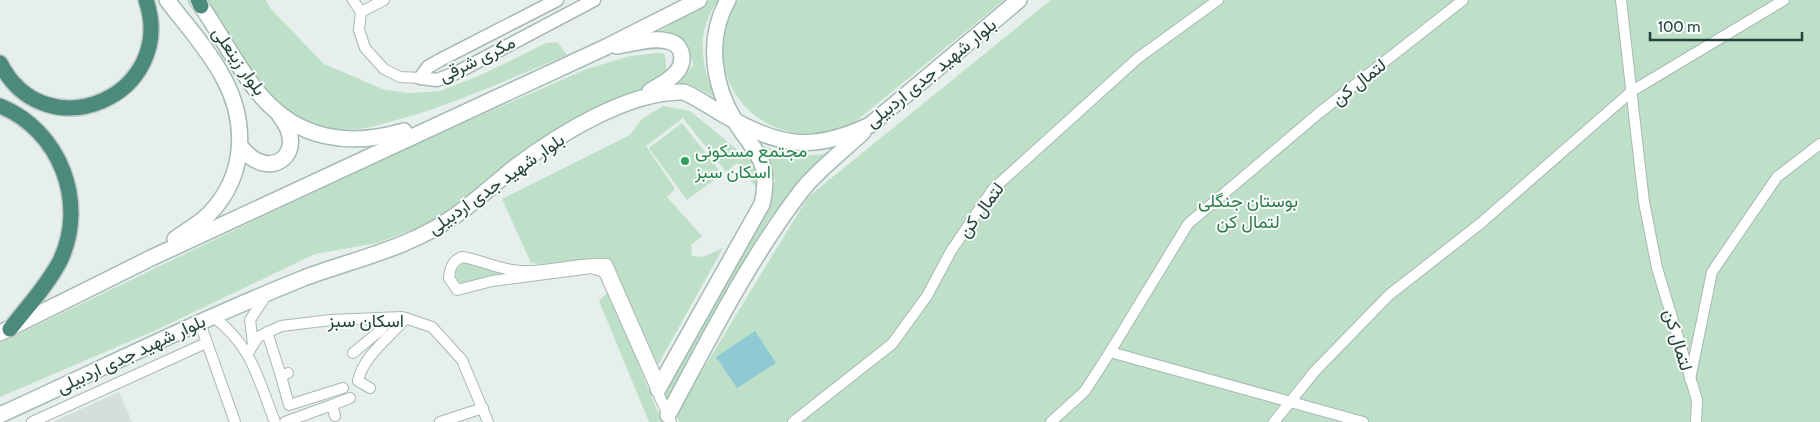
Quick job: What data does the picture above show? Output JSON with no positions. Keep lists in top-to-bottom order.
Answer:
{
  "streets": {
    "main road": ["بلوار زینعلی", "بلوار شهید جدی اردبیلی"],
    "street": ["مکری شرقی", "لتمال کن", "اسکان سبز"]
  },
  "parks": ["بوستان جنگلی لتمال کن"],
  "places": ["مجتمع مسکونی اسکان سبز"],
  "scale_bar": "100 m"
}
